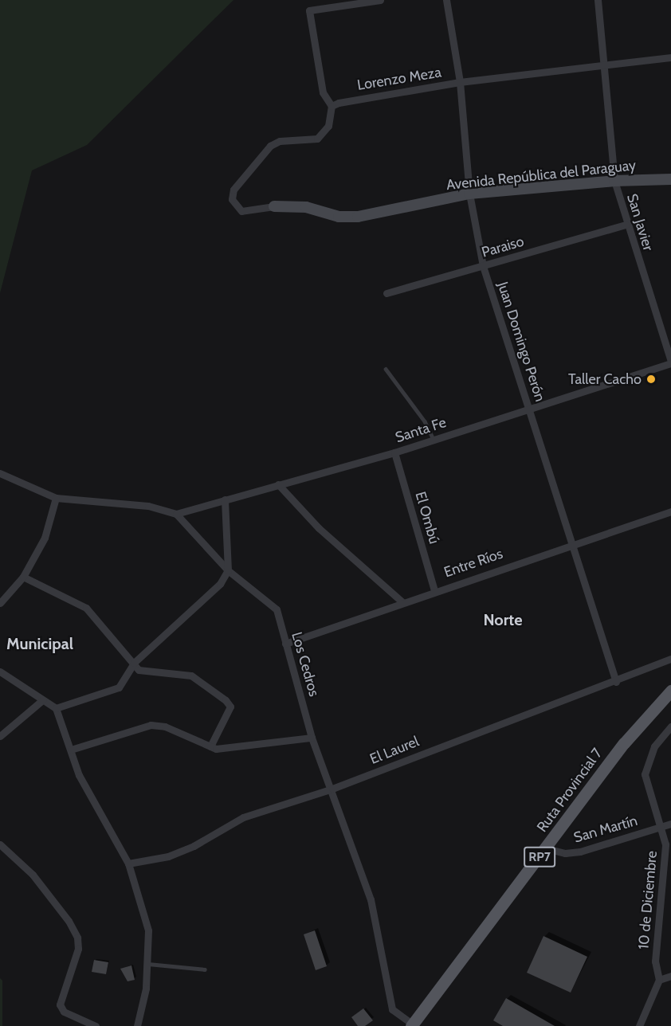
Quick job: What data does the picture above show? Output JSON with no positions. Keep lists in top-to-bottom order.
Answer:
{
  "streets": {
    "main road": ["Avenida República del Paraguay", "Ruta Provincial 7", "RP7"],
    "street": [
      "Lorenzo Meza",
      "San Javier",
      "Paraiso",
      "Juan Domingo Perón",
      "Santa Fe",
      "El Ombú",
      "Entre Ríos",
      "Los Cedros",
      "El Laurel",
      "San Martín",
      "10 de Diciembre"
    ]
  },
  "crossings": [
    ["Lorenzo Meza", "San Javier"],
    ["Lorenzo Meza", "Juan Domingo Perón"],
    ["Avenida República del Paraguay", "San Javier"],
    ["Avenida República del Paraguay", "Juan Domingo Perón"],
    ["San Javier", "Paraiso"],
    ["San Javier", "Santa Fe"],
    ["Paraiso", "Juan Domingo Perón"],
    ["Juan Domingo Perón", "Santa Fe"],
    ["Juan Domingo Perón", "Entre Ríos"],
    ["Juan Domingo Perón", "El Laurel"],
    ["Santa Fe", "El Ombú"],
    ["Santa Fe", "Los Cedros"],
    ["El Ombú", "Entre Ríos"],
    ["Entre Ríos", "Los Cedros"],
    ["Los Cedros", "El Laurel"],
    ["Los Cedros", "Ruta Provincial 7"],
    ["Ruta Provincial 7", "San Martín"],
    ["San Martín", "10 de Diciembre"]
  ],
  "districts": ["Norte", "Municipal"],
  "places": ["Taller Cacho"]
}
